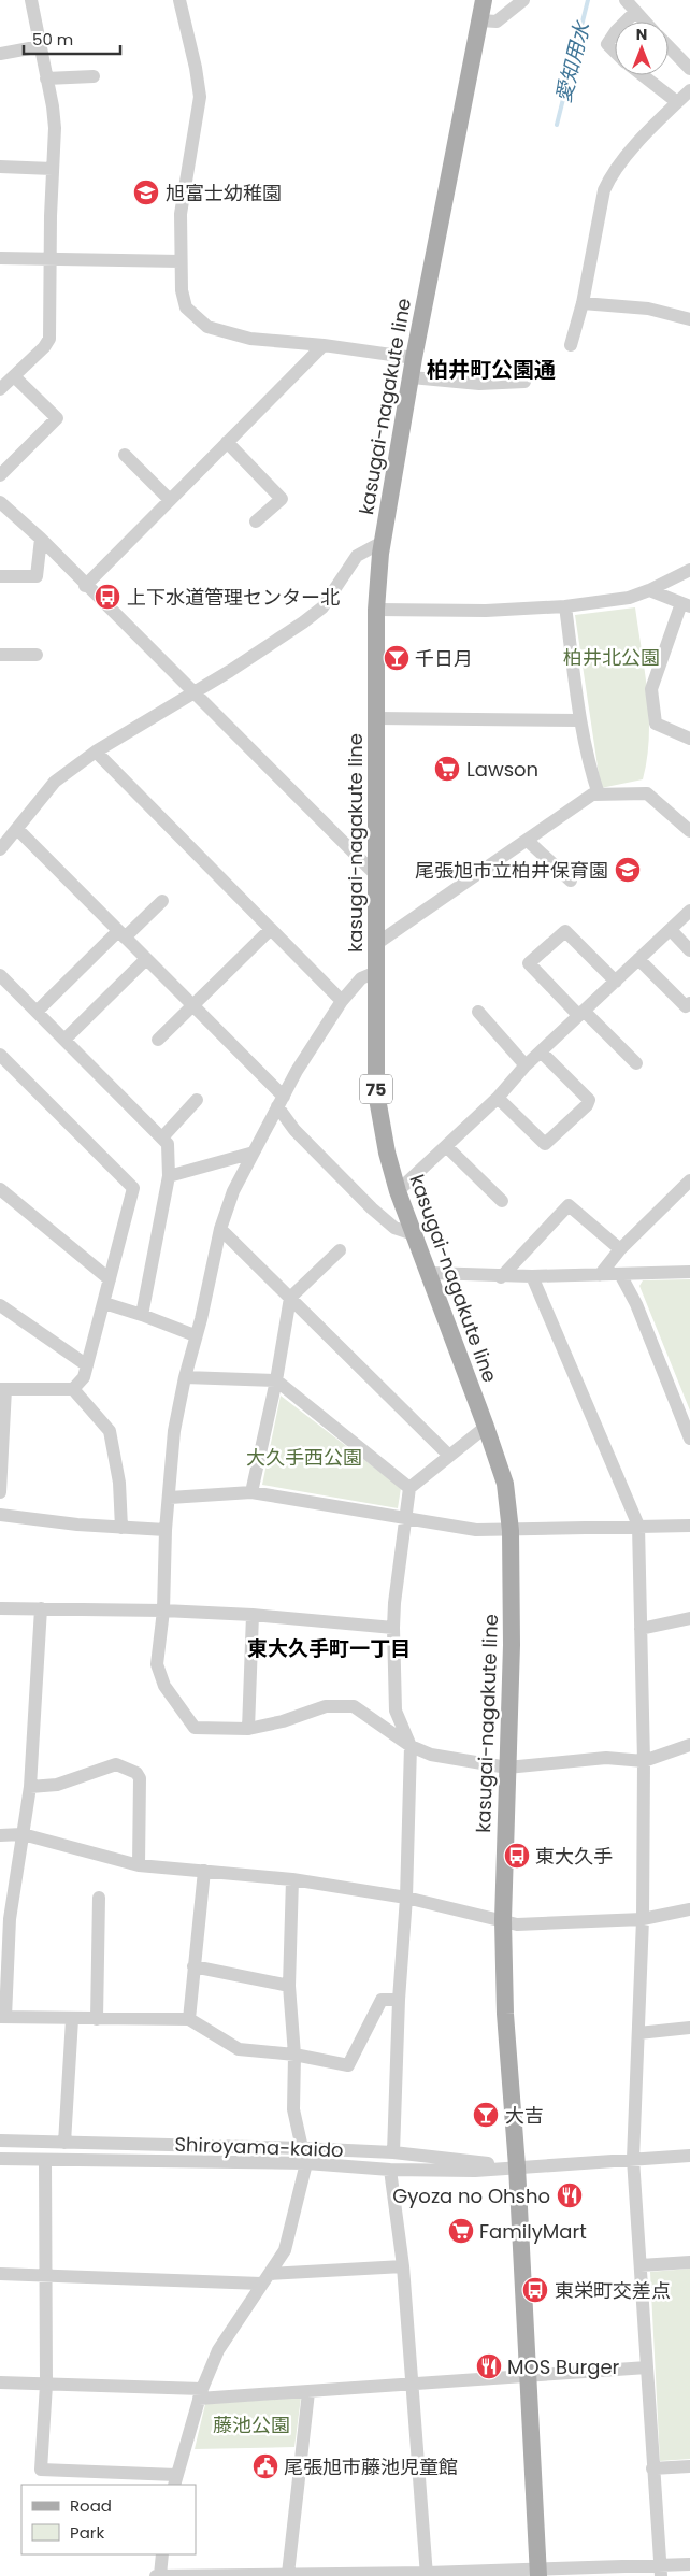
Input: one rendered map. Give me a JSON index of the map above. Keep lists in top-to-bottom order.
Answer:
{
  "streets": {
    "main road": ["kasugai-nagakute line", "75"],
    "street": ["Shiroyama-kaido"]
  },
  "crossings": [
    ["kasugai-nagakute line", "Shiroyama-kaido"]
  ],
  "districts": ["柏井町公園通", "東大久手町一丁目"],
  "water": ["愛知用水"],
  "parks": ["柏井北公園", "大久手西公園", "藤池公園"],
  "places": {
    "school or university": ["旭富士幼稚園", "尾張旭市立柏井保育園"],
    "bus stop": ["上下水道管理センター北", "東大久手", "東栄町交差点"],
    "bar": ["千日月", "大吉"],
    "supermarket": ["Lawson", "FamilyMart"],
    "restaurant": ["Gyoza no Ohsho", "MOS Burger"],
    "public building": ["尾張旭市藤池児童館"]
  },
  "legend": ["Road", "Park"],
  "scale_bar": "50 m",
  "north": "top"
}
